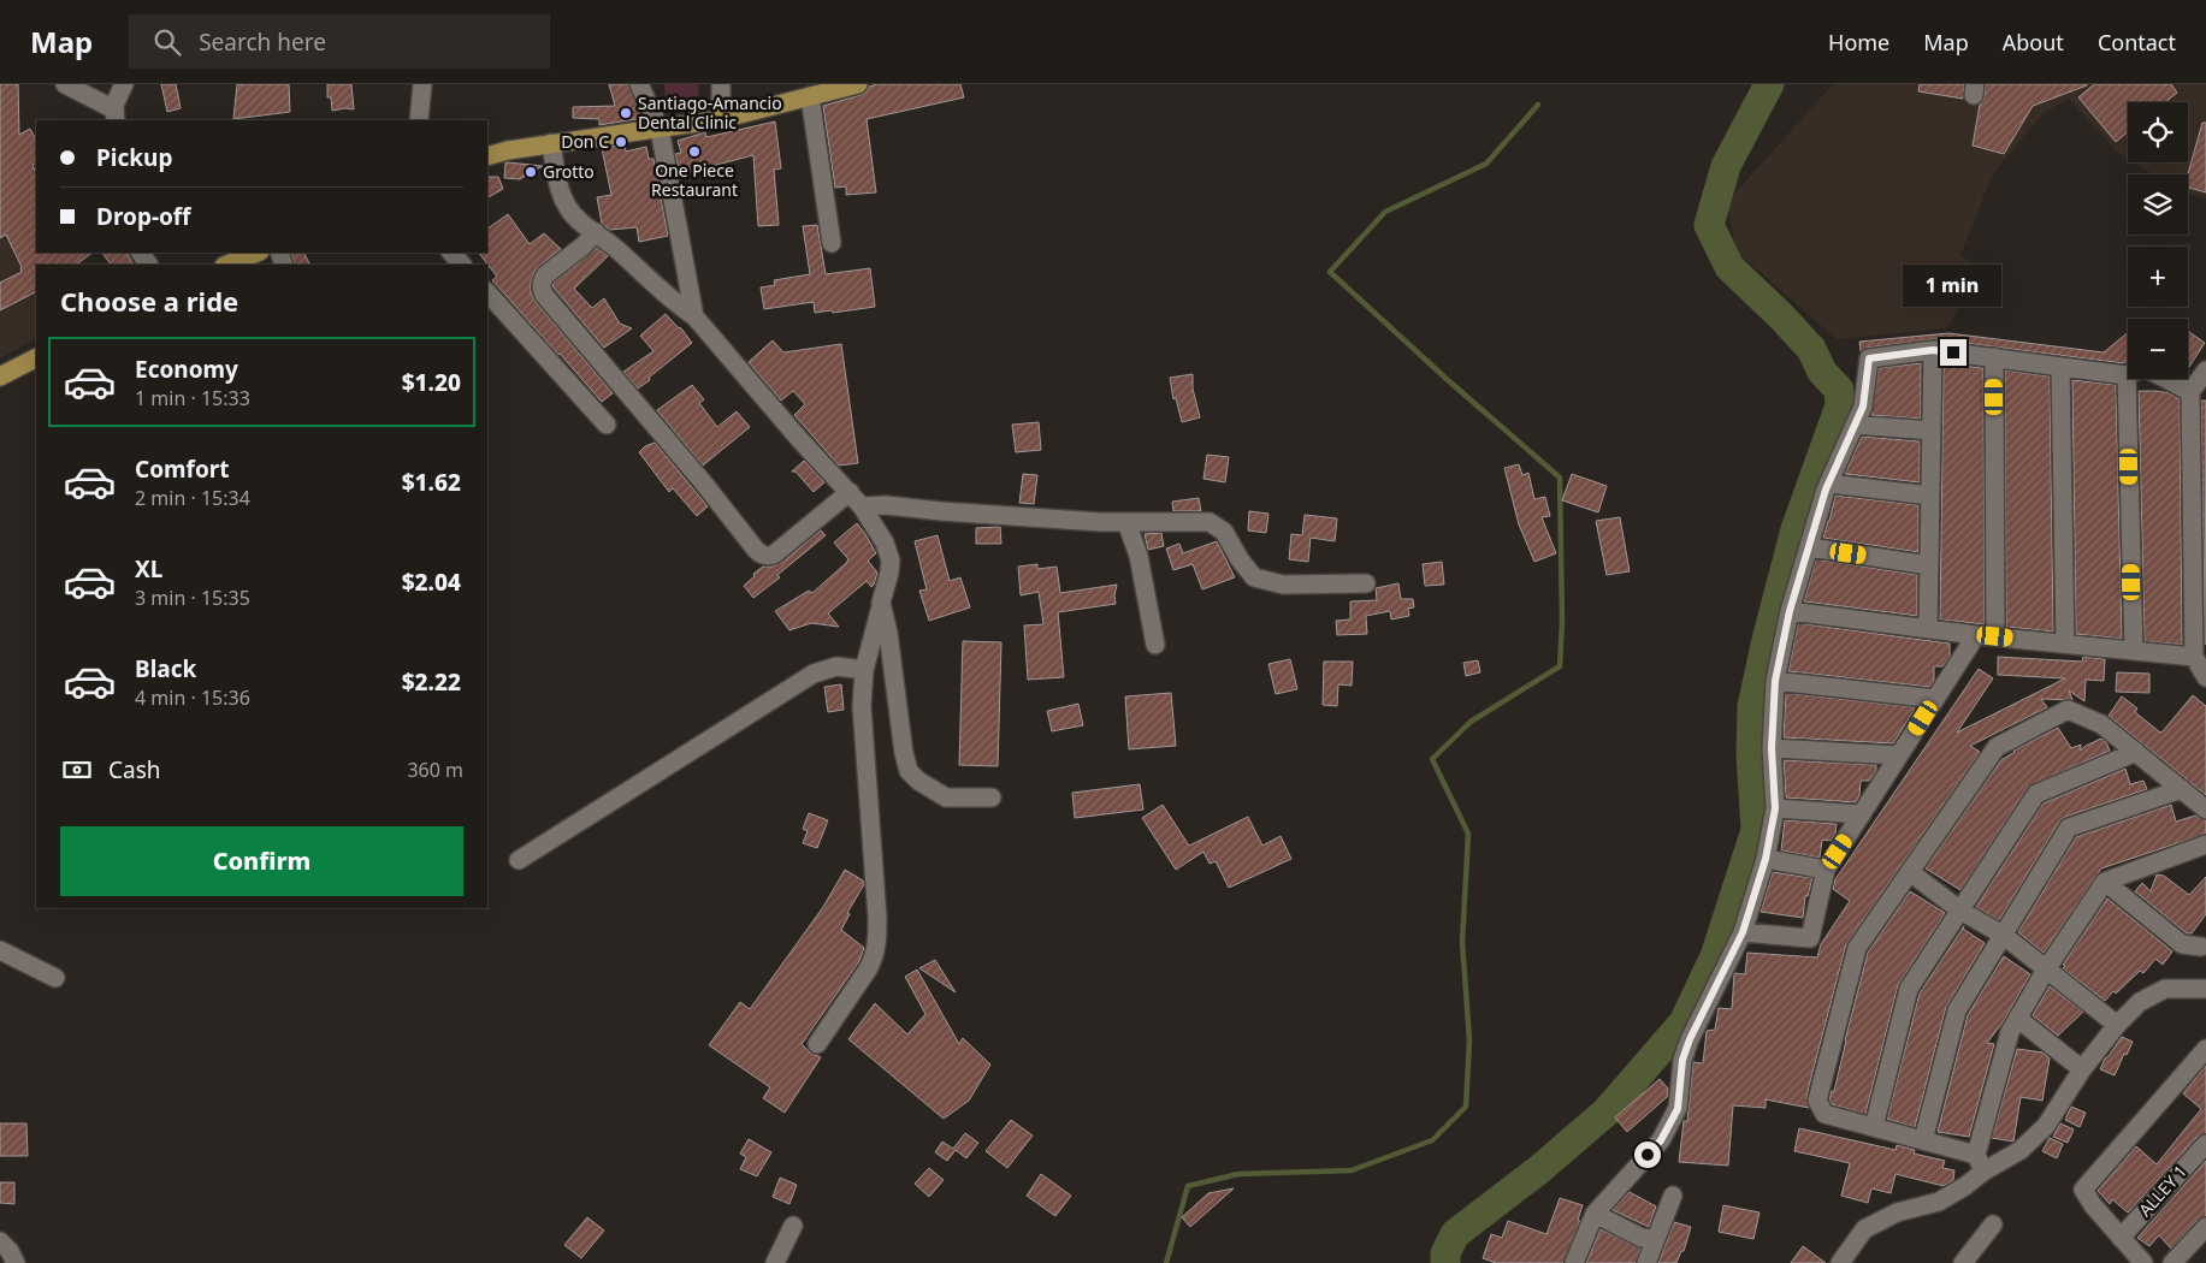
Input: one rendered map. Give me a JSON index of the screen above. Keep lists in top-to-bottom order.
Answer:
{
  "streets": {
    "street": ["ALLEY 1"]
  },
  "places": [
    "Santiago-Amancio Dental Clinic",
    "Don C",
    "One Piece Restaurant",
    "Grotto"
  ],
  "page": {
    "header": "Map",
    "search": "Search here",
    "nav": [
      "Home",
      "Map",
      "About",
      "Contact"
    ],
    "map_buttons": ["+", "−"],
    "banner": ["Pickup", "Drop-off"],
    "bubble": "1 min",
    "heading": "Choose a ride",
    "list": [
      {
        "name": "Economy",
        "note": "1 min · 15:33",
        "value": "$1.20"
      },
      {
        "name": "Comfort",
        "note": "2 min · 15:34",
        "value": "$1.62"
      },
      {
        "name": "XL",
        "note": "3 min · 15:35",
        "value": "$2.04"
      },
      {
        "name": "Black",
        "note": "4 min · 15:36",
        "value": "$2.22"
      }
    ],
    "pay": ["Cash", "360 m"],
    "buttons": "Confirm"
  }
}
